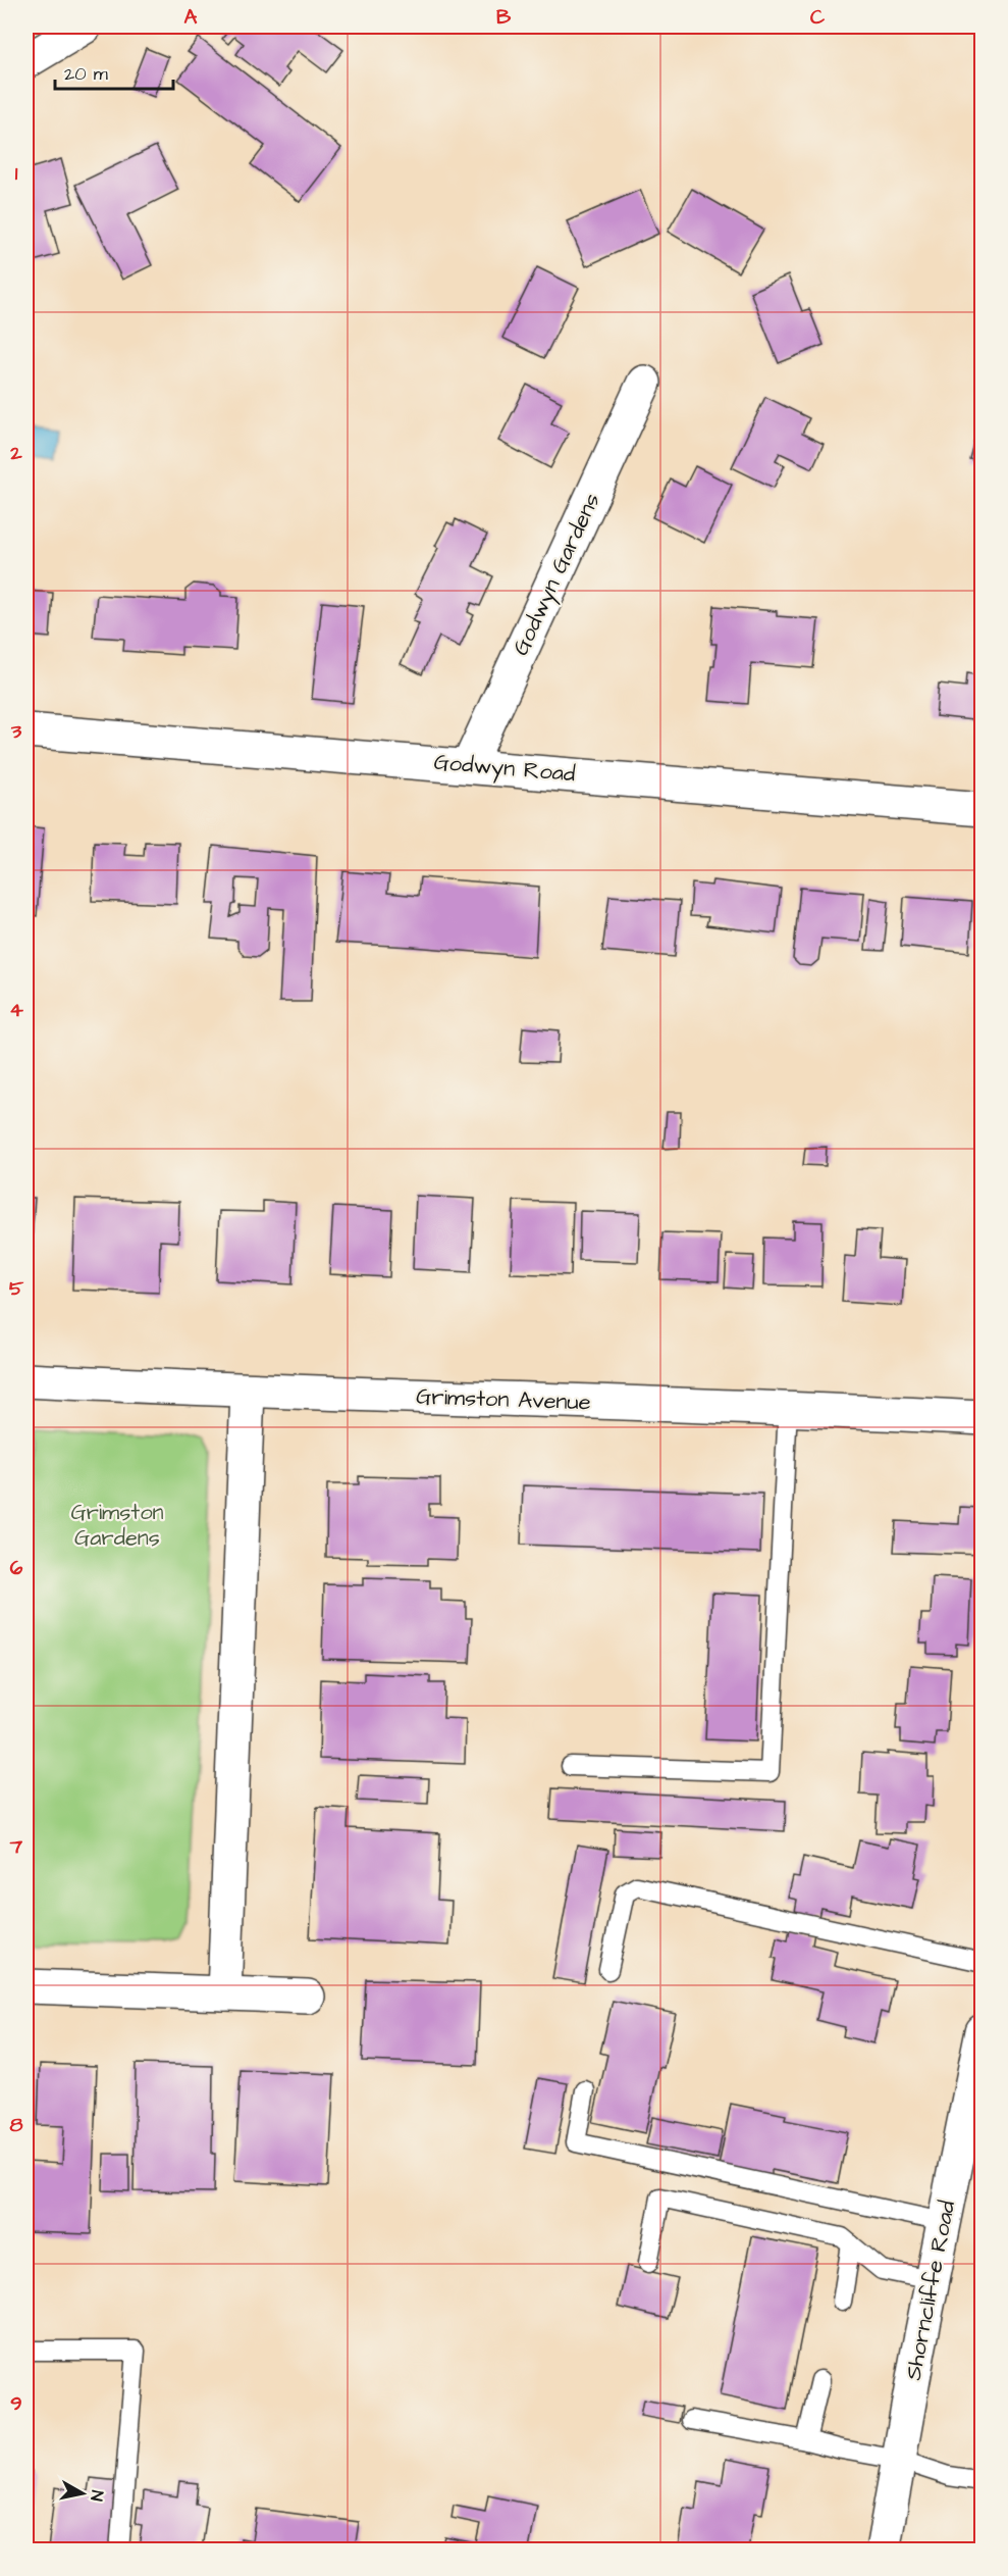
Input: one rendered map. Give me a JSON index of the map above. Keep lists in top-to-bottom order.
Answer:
{
  "streets": {
    "street": [
      "Godwyn Gardens",
      "Godwyn Road",
      "Grimston Avenue",
      "Shorncliffe Road"
    ]
  },
  "crossings": [
    ["Godwyn Gardens", "Godwyn Road"]
  ],
  "parks": ["Grimston Gardens"],
  "scale_bar": "20 m",
  "north": "right",
  "grid": {
    "columns": ["A", "B", "C"],
    "rows": [
      "1",
      "2",
      "3",
      "4",
      "5",
      "6",
      "7",
      "8",
      "9"
    ]
  }
}
